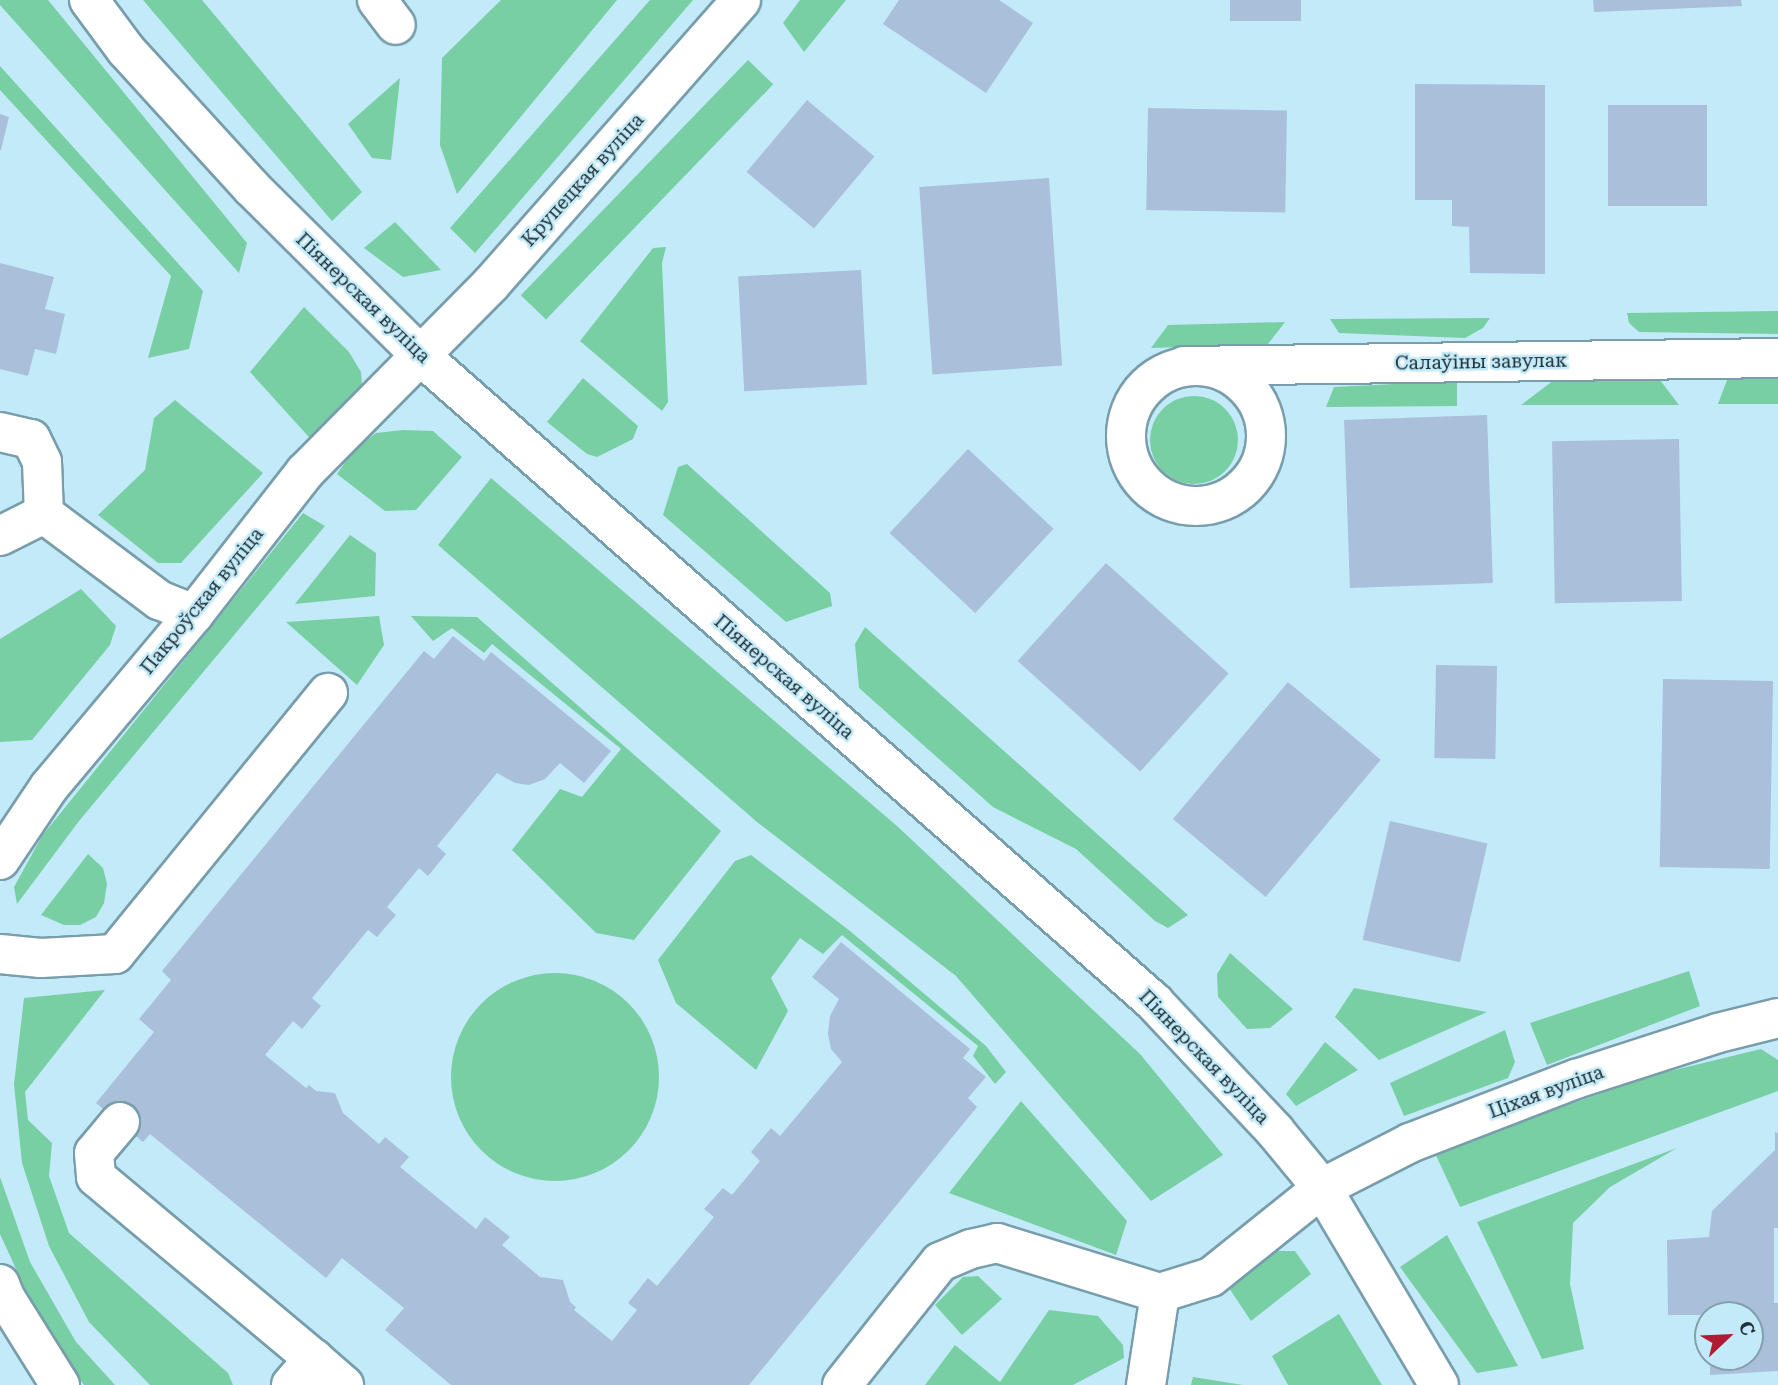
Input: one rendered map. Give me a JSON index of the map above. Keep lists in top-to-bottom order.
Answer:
{
  "streets": {
    "street": [
      "Крупецкая вуліца",
      "Піянерская вуліца",
      "Салаўіны завулак",
      "Пакроўская вуліца",
      "Ціхая вуліца"
    ]
  },
  "crossings": [
    ["Крупецкая вуліца", "Піянерская вуліца"],
    ["Крупецкая вуліца", "Пакроўская вуліца"],
    ["Піянерская вуліца", "Пакроўская вуліца"],
    ["Піянерская вуліца", "Ціхая вуліца"]
  ],
  "north": "top right"
}
